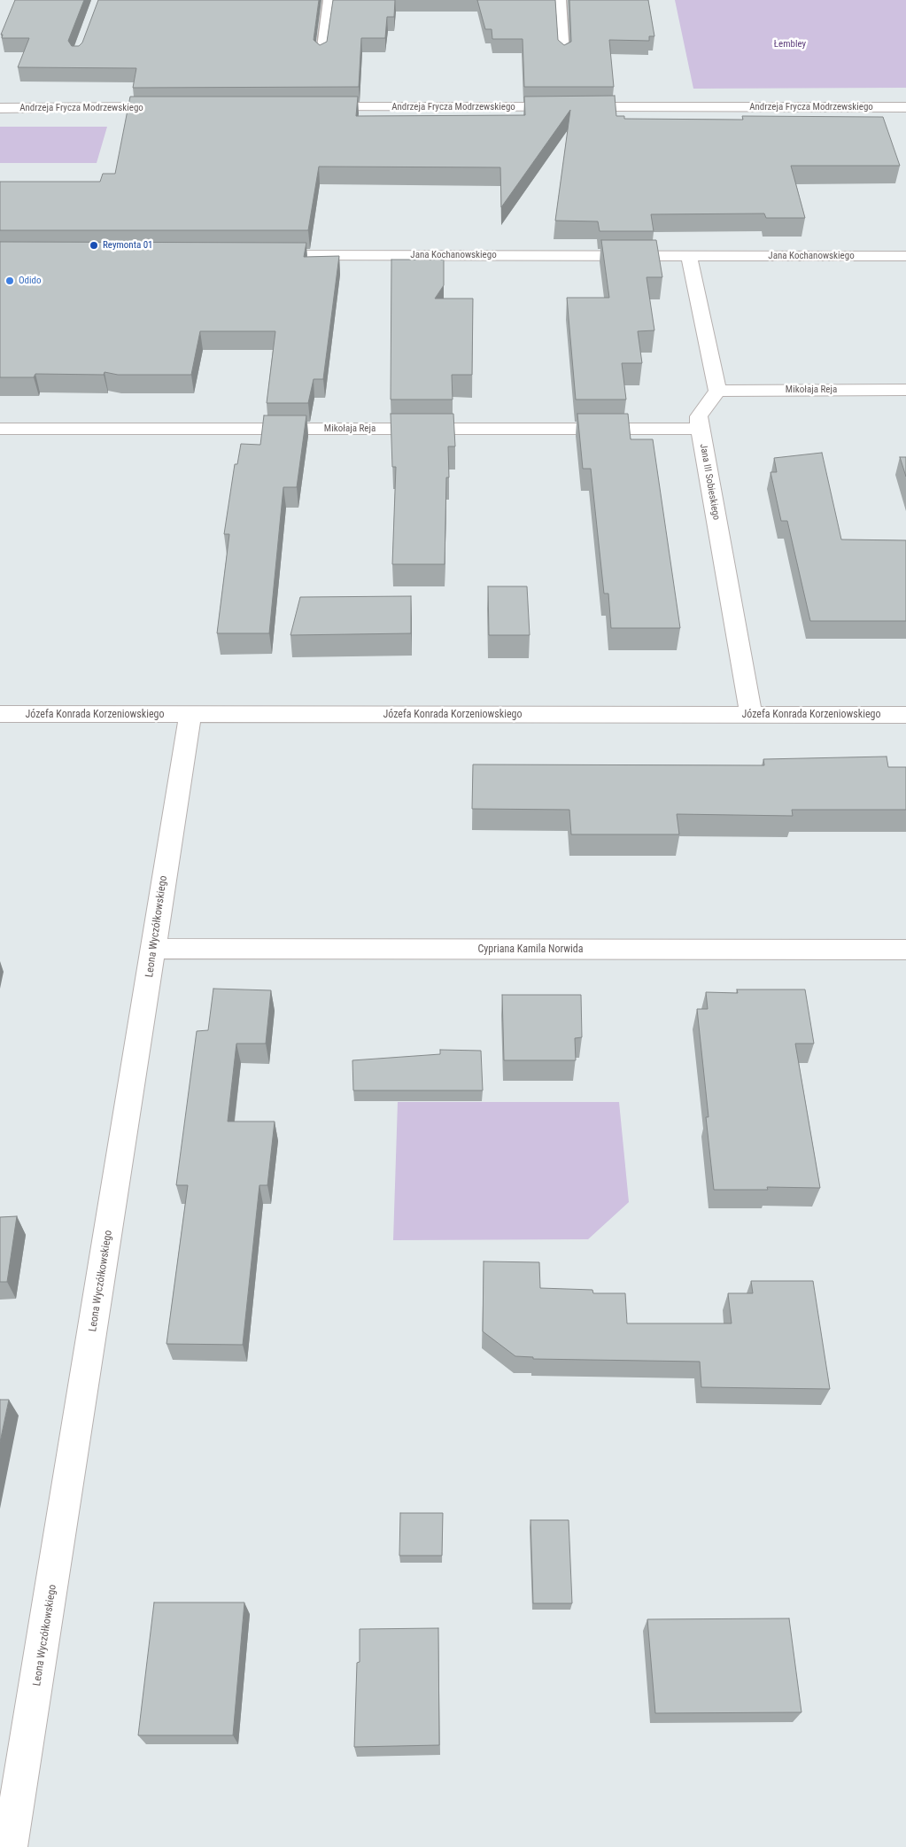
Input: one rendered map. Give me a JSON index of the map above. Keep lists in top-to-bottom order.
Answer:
{
  "streets": {
    "street": [
      "Andrzeja Frycza Modrzewskiego",
      "Jana Kochanowskiego",
      "Mikołaja Reja",
      "Jana III Sobieskiego",
      "Józefa Konrada Korzeniowskiego",
      "Leona Wyczółkowskiego",
      "Cypriana Kamila Norwida"
    ]
  },
  "crossings": [
    ["Mikołaja Reja", "Jana III Sobieskiego"],
    ["Jana III Sobieskiego", "Józefa Konrada Korzeniowskiego"],
    ["Józefa Konrada Korzeniowskiego", "Leona Wyczółkowskiego"],
    ["Leona Wyczółkowskiego", "Cypriana Kamila Norwida"]
  ],
  "parks": ["Łembley"],
  "places": ["Reymonta 01", "Odido"]
}
